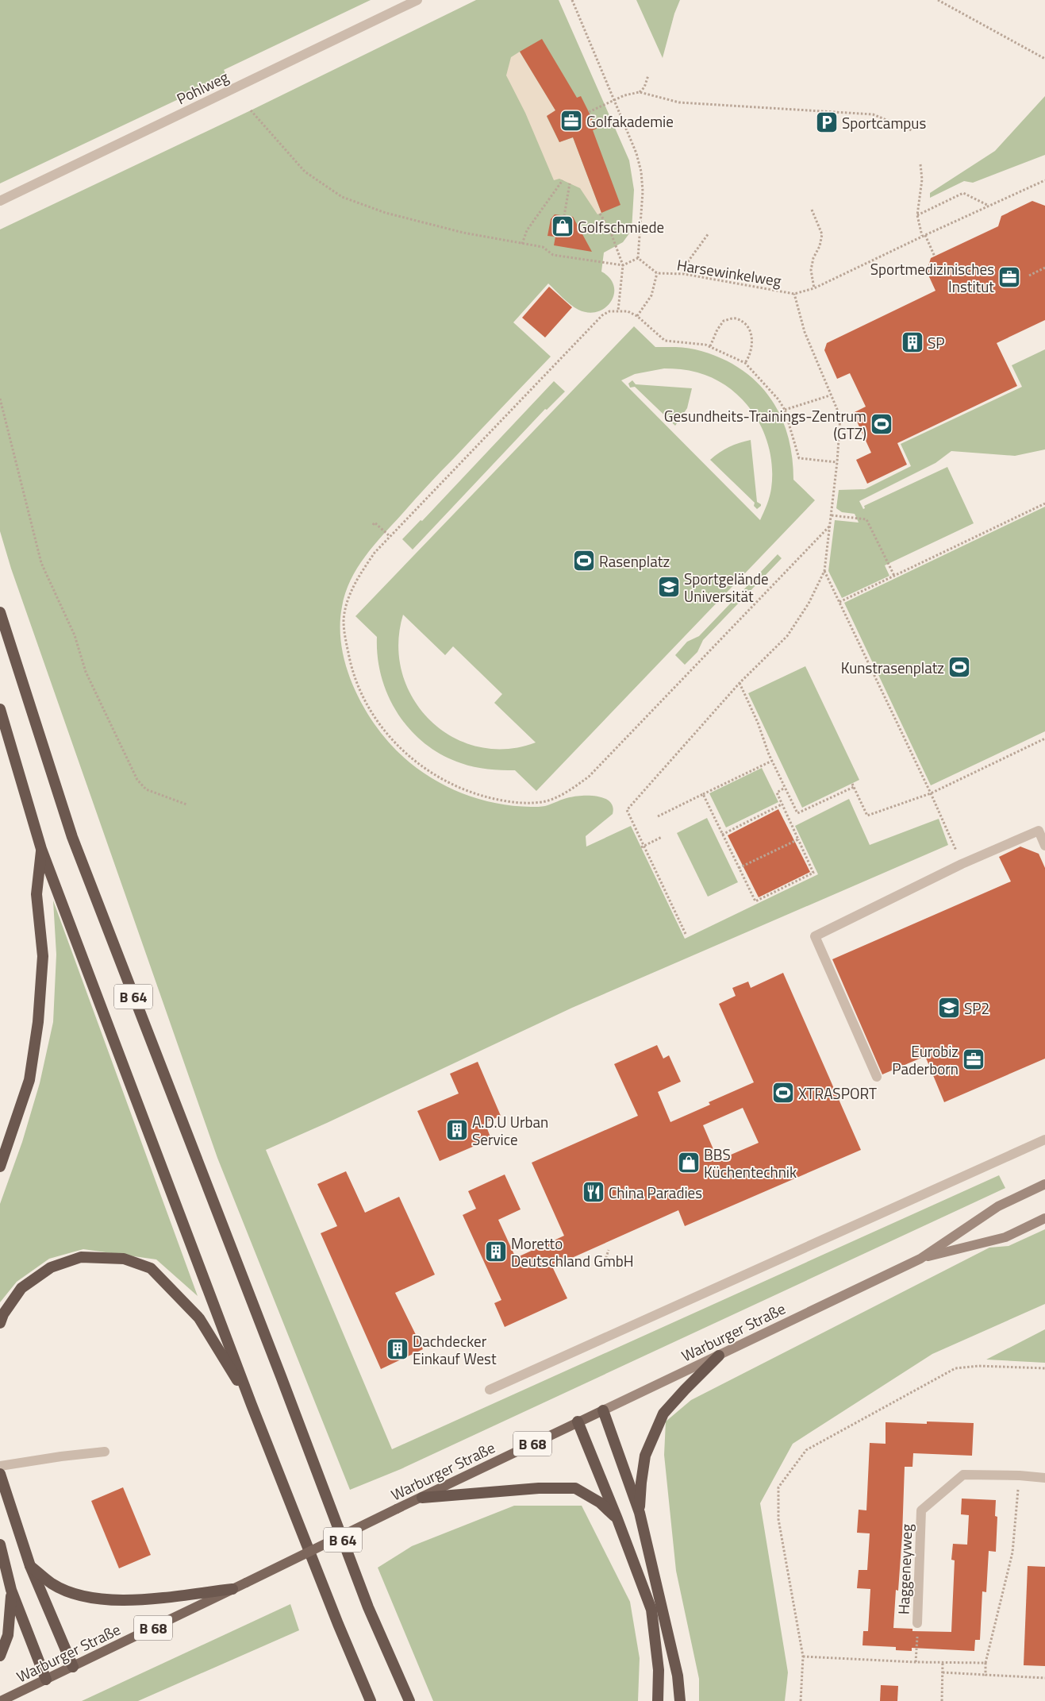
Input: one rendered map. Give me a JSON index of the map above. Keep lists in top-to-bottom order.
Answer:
{
  "streets": {
    "highway": ["B 64"],
    "main road": ["Warburger Straße", "B 68"],
    "street": ["Pohlweg", "Haggeneyweg"],
    "path": ["Harsewinkelweg"]
  },
  "places": {
    "office": ["Golfakademie", "Sportmedizinisches Institut", "Eurobiz Paderborn"],
    "parking": ["Sportcampus"],
    "shop": ["Golfschmiede", "BBS Küchentechnik"],
    "building": [
      "SP",
      "A.D.U Urban Service",
      "Moretto Deutschland GmbH",
      "Dachdecker Einkauf West"
    ],
    "sports": [
      "Gesundheits-Trainings-Zentrum (GTZ)",
      "Rasenplatz",
      "Kunstrasenplatz",
      "XTRASPORT"
    ],
    "school or university": ["Sportgelände Universität", "SP2"],
    "restaurant": ["China Paradies"]
  }
}
